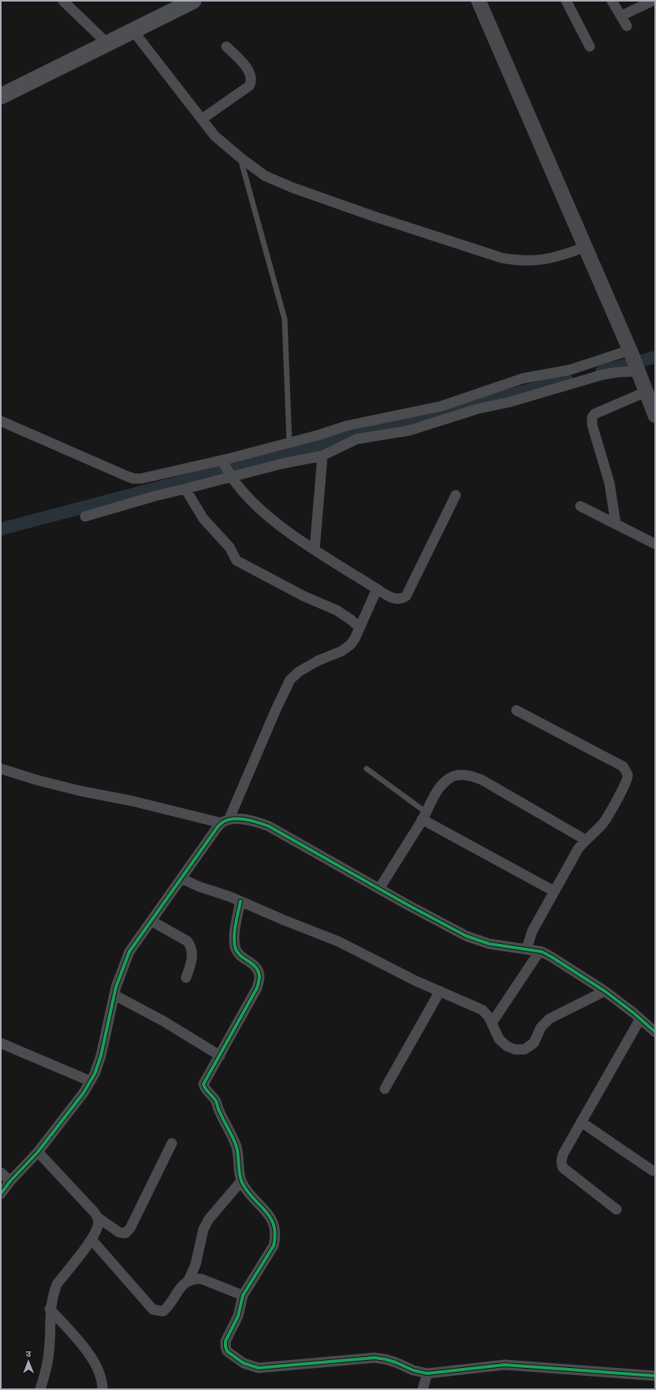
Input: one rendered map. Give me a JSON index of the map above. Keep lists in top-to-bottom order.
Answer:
{
  "north": "top"
}
